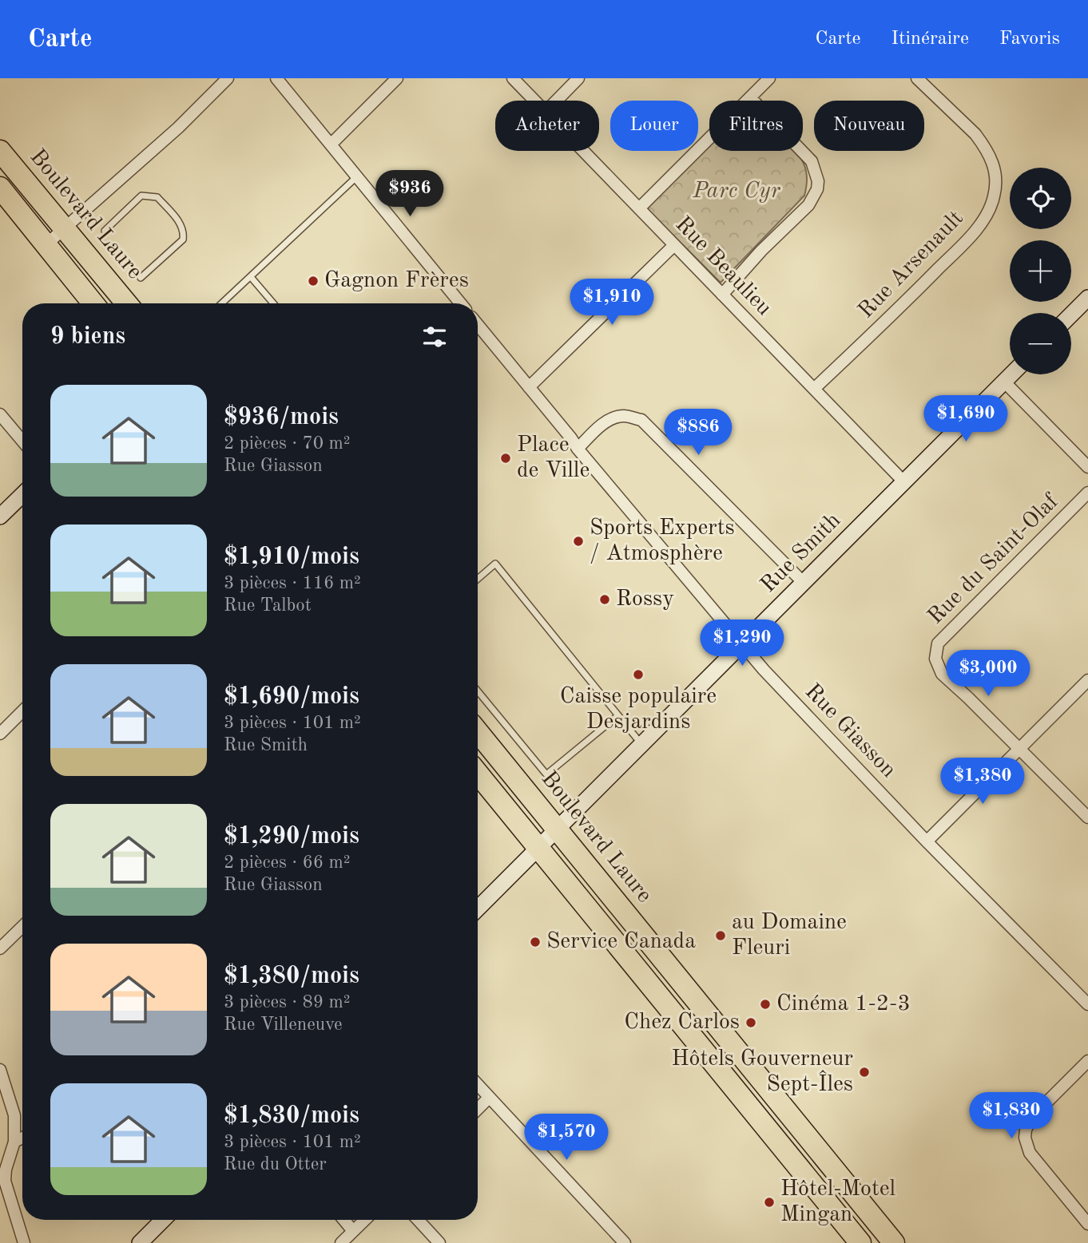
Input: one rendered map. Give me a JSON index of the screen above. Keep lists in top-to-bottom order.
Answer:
{
  "streets": {
    "highway": ["Boulevard Laure"],
    "street": [
      "Rue Arsenault",
      "Rue Beaulieu",
      "Rue Smith",
      "Rue du Saint-Olaf",
      "Rue Giasson"
    ]
  },
  "crossings": [
    ["Boulevard Laure", "Rue Smith"],
    ["Rue Arsenault", "Rue Beaulieu"],
    ["Rue Beaulieu", "Rue Smith"],
    ["Rue Smith", "Rue Giasson"]
  ],
  "parks": ["Parc Cyr"],
  "places": [
    "Gagnon Frères",
    "Place de Ville",
    "Sports Experts / Atmosphère",
    "Rossy",
    "Caisse populaire Desjardins",
    "au Domaine Fleuri",
    "Service Canada",
    "Cinéma 1-2-3",
    "Chez Carlos",
    "Hôtels Gouverneur Sept-Îles",
    "Hôtel-Motel Mingan"
  ],
  "page": {
    "header": "Carte",
    "nav": ["Carte", "Itinéraire", "Favoris"],
    "chip": [
      "Acheter",
      "Louer",
      "Filtres",
      "Nouveau"
    ],
    "map_buttons": ["+", "−"],
    "price": [
      "$936",
      "$1,910",
      "$1,690",
      "$886",
      "$1,290",
      "$3,000",
      "$1,380",
      "$1,830",
      "$1,570"
    ],
    "heading": "9 biens",
    "list": [
      {
        "name": "$936/mois",
        "note": "2 pièces · 70 m² · Rue Giasson"
      },
      {
        "name": "$1,910/mois",
        "note": "3 pièces · 116 m² · Rue Talbot"
      },
      {
        "name": "$1,690/mois",
        "note": "3 pièces · 101 m² · Rue Smith"
      },
      {
        "name": "$1,290/mois",
        "note": "2 pièces · 66 m² · Rue Giasson"
      },
      {
        "name": "$1,380/mois",
        "note": "3 pièces · 89 m² · Rue Villeneuve"
      },
      {
        "name": "$1,830/mois",
        "note": "3 pièces · 101 m² · Rue du Otter"
      }
    ]
  }
}
